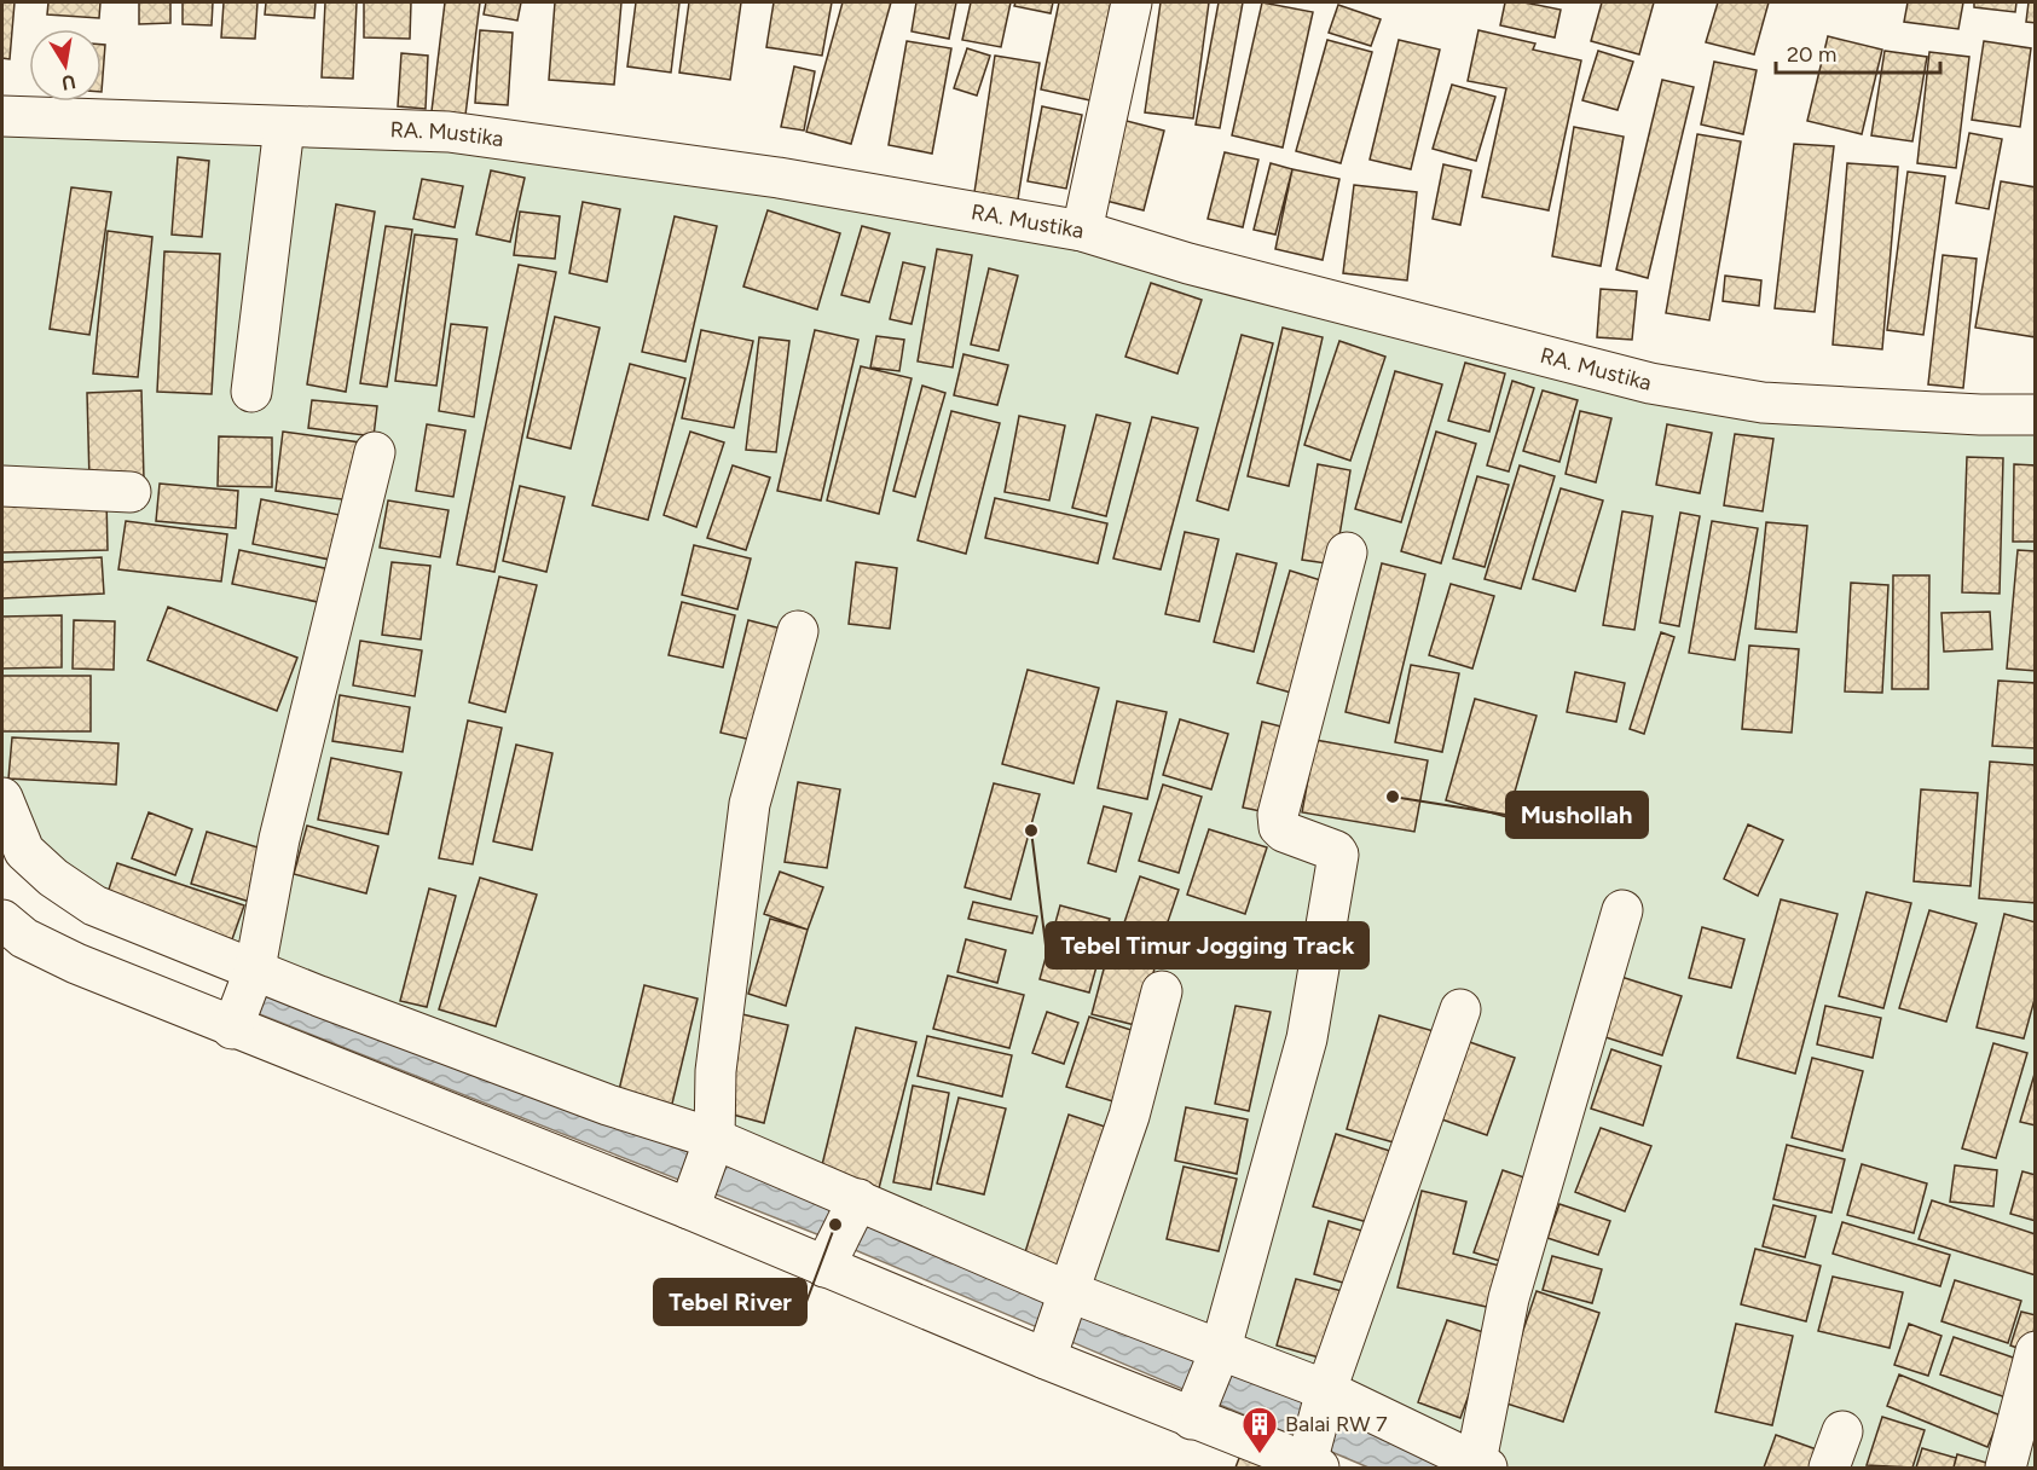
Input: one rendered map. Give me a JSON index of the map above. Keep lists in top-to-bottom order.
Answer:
{
  "streets": {
    "street": ["RA. Mustika"]
  },
  "places": {
    "other": ["Mushollah", "Tebel Timur Jogging Track", "Tebel River"],
    "building": ["Balai RW 7"]
  },
  "scale_bar": "20 m",
  "north": "bottom"
}
